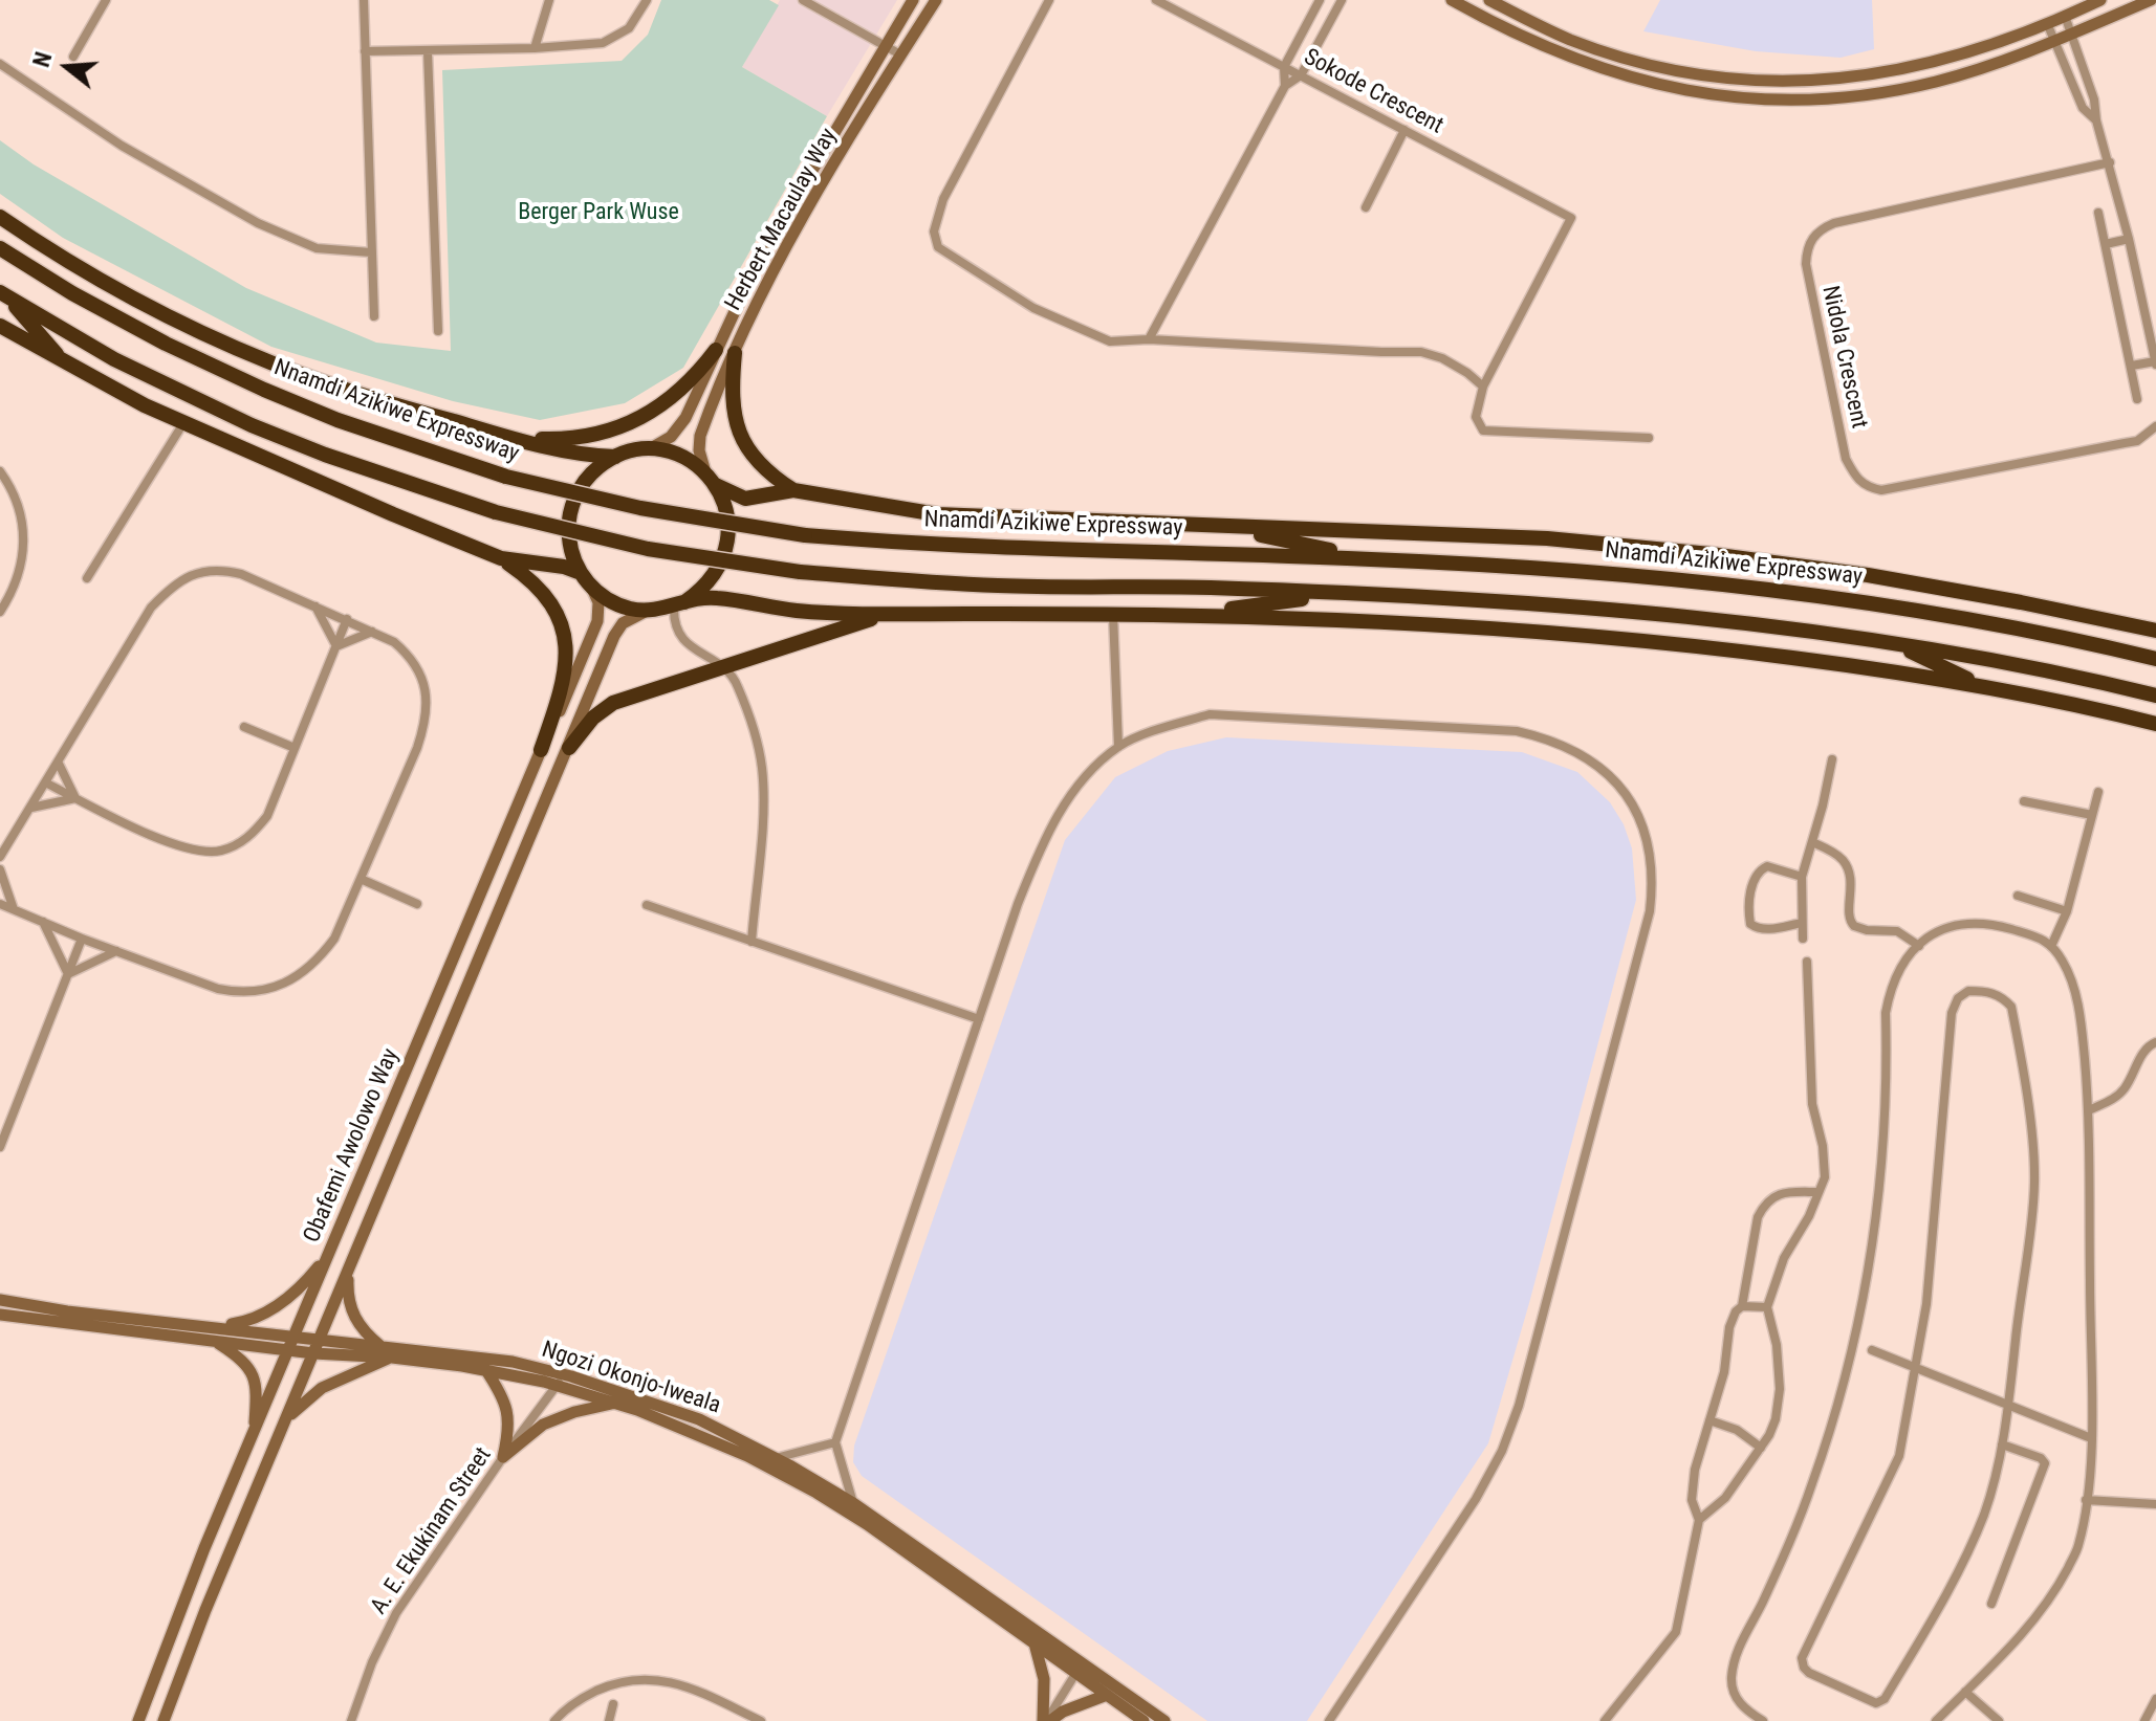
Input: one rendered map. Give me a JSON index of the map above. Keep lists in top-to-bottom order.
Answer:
{
  "streets": {
    "highway": ["Nnamdi Azikiwe Expressway"],
    "main road": ["Herbert Macaulay Way", "Obafemi Awolowo Way", "Ngozi Okonjo-Iweala"],
    "street": ["Sokode Crescent", "Nidola Crescent", "A. E. Ekukinam Street"]
  },
  "crossings": [
    ["Herbert Macaulay Way", "Nnamdi Azikiwe Expressway"],
    ["Herbert Macaulay Way", "Obafemi Awolowo Way"],
    ["Nnamdi Azikiwe Expressway", "Obafemi Awolowo Way"],
    ["Obafemi Awolowo Way", "Ngozi Okonjo-Iweala"],
    ["Ngozi Okonjo-Iweala", "A. E. Ekukinam Street"]
  ],
  "parks": ["Berger Park Wuse"],
  "north": "left"
}
